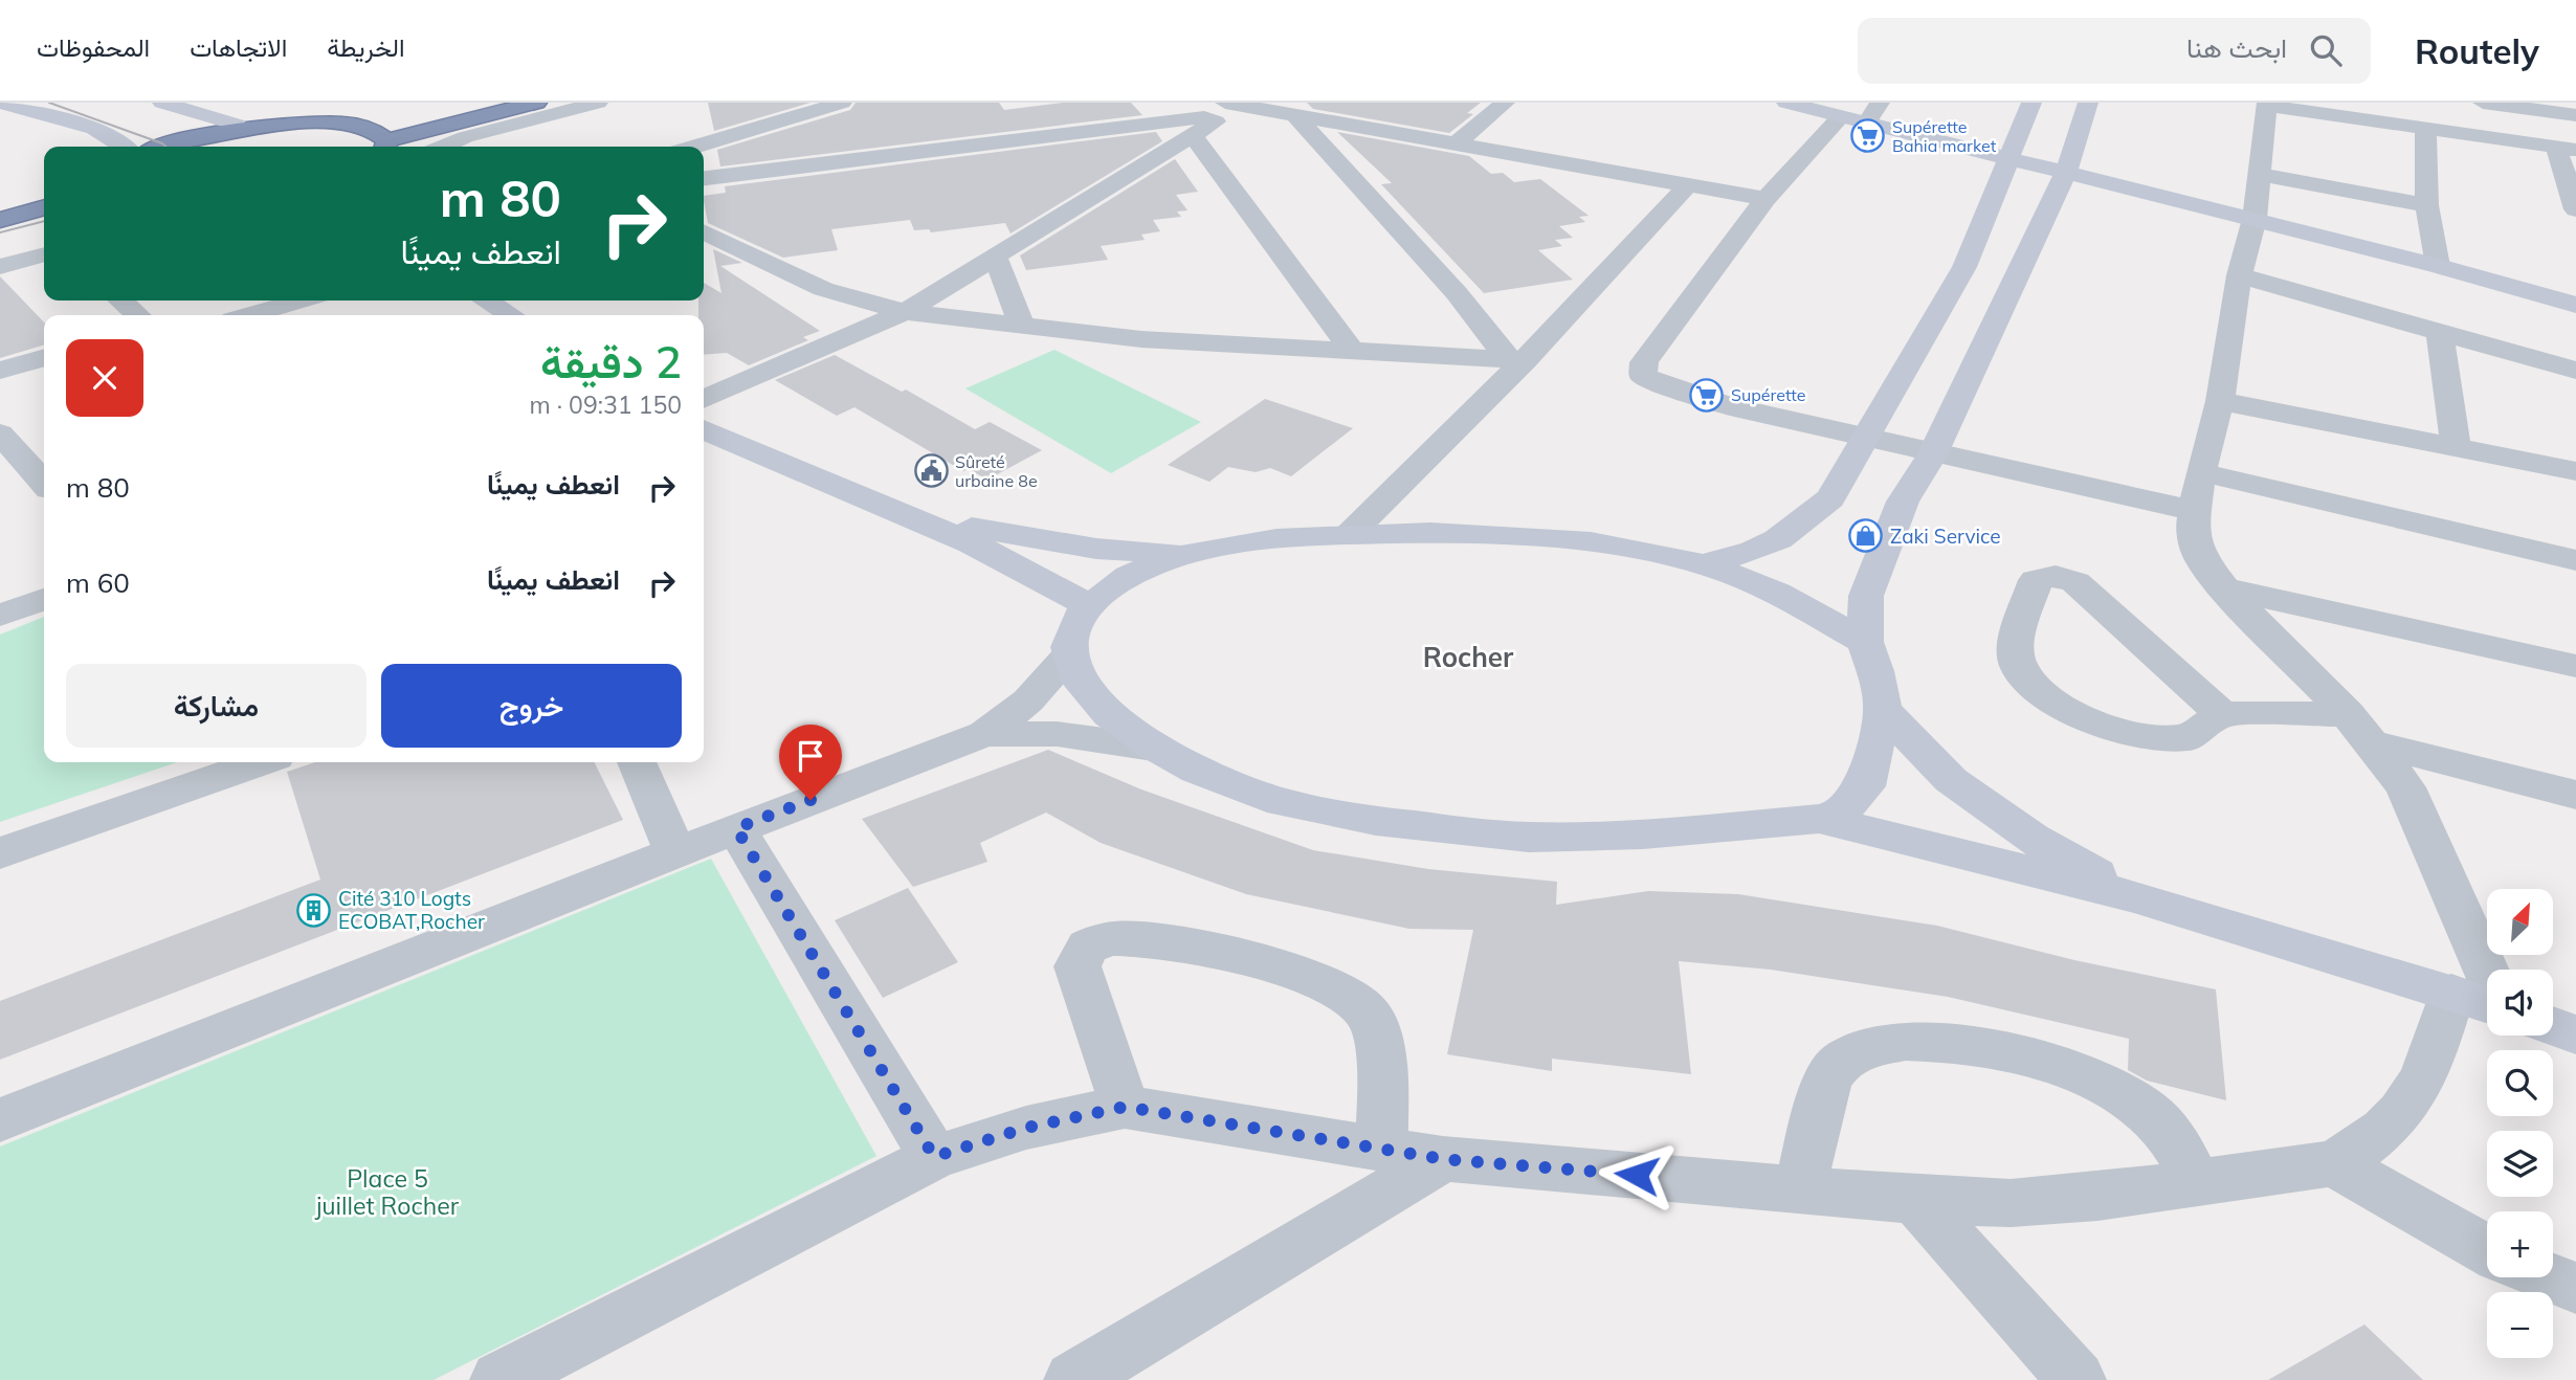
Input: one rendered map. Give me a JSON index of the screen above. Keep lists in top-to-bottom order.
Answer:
{
  "districts": ["Rocher"],
  "parks": ["Place 5 juillet Rocher"],
  "places": {
    "supermarket": ["Supérette Bahia market", "Supérette"],
    "public building": ["Sûreté urbaine 8e"],
    "shop": ["Zaki Service"],
    "building": ["Cité 310 Logts ECOBAT,Rocher"]
  },
  "north": "top right",
  "page": {
    "header": "Routely",
    "search": "ابحث هنا",
    "nav": ["الخريطة", "الاتجاهات", "المحفوظات"],
    "turn": ["80 m", "انعطف يمينًا"],
    "heading": ["2 دقيقة", "150 m · 09:31"],
    "list": [
      {
        "name": "انعطف يمينًا",
        "value": "80 m"
      },
      {
        "name": "انعطف يمينًا",
        "value": "60 m"
      }
    ],
    "buttons": ["خروج", "مشاركة"],
    "map_buttons": ["+", "−"]
  }
}
